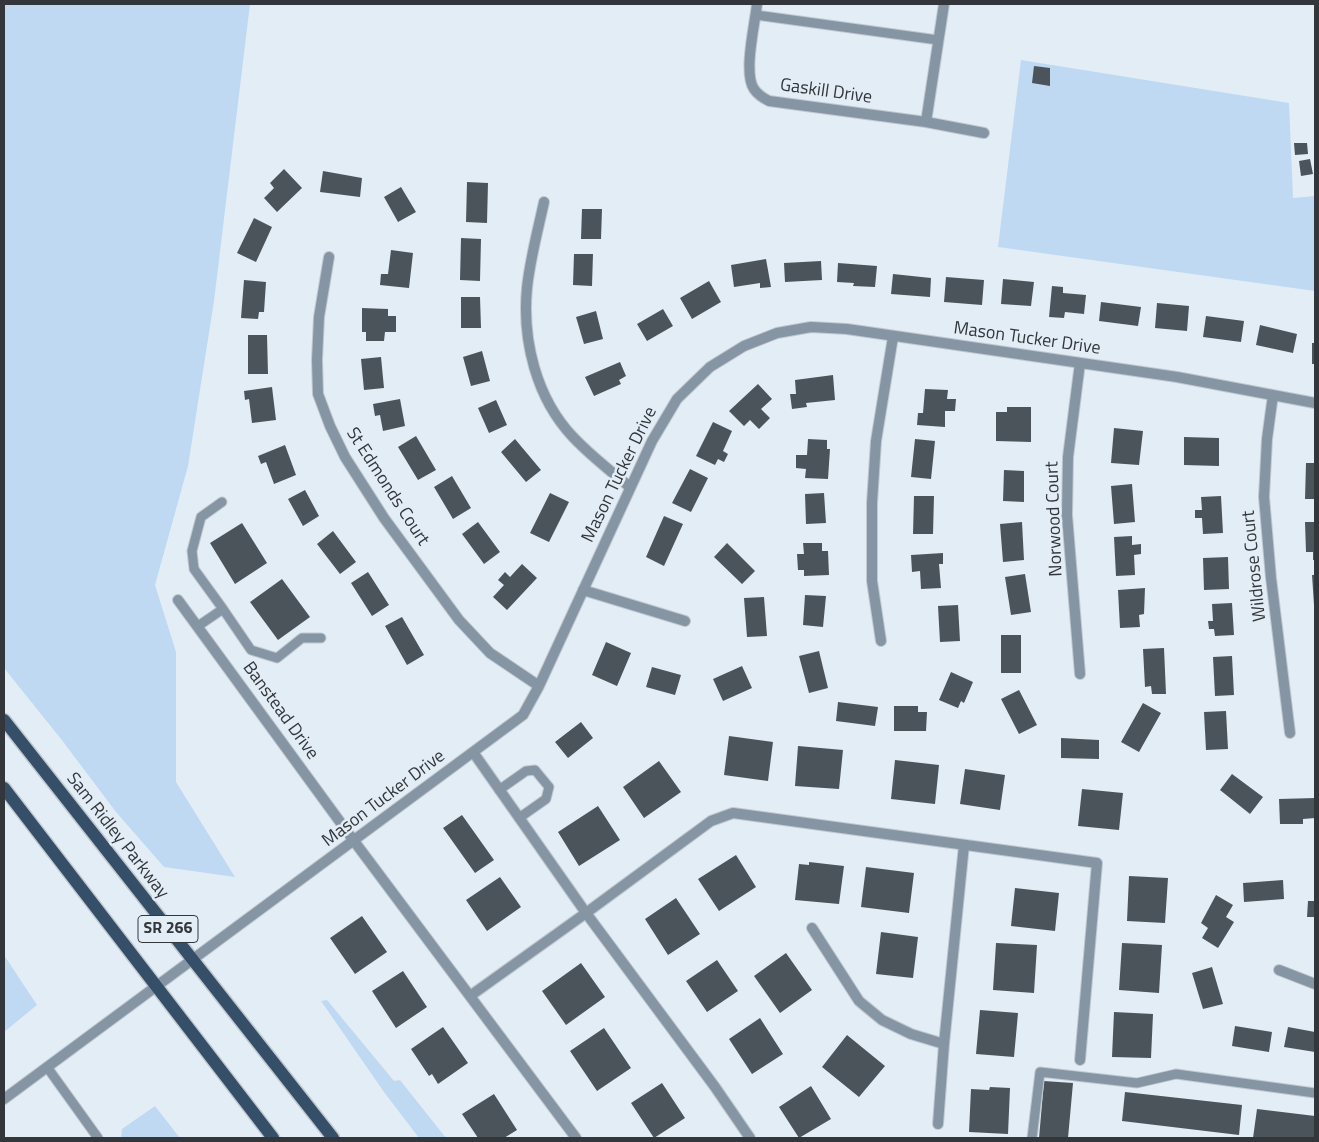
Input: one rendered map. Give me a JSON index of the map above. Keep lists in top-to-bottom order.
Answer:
{
  "streets": {
    "main road": ["Sam Ridley Parkway", "SR 266"],
    "street": [
      "Gaskill Drive",
      "Mason Tucker Drive",
      "St Edmonds Court",
      "Norwood Court",
      "Wildrose Court",
      "Banstead Drive"
    ]
  },
  "crossings": [
    ["Mason Tucker Drive", "St Edmonds Court"],
    ["Mason Tucker Drive", "Norwood Court"],
    ["Mason Tucker Drive", "Wildrose Court"],
    ["Mason Tucker Drive", "Banstead Drive"],
    ["Mason Tucker Drive", "Sam Ridley Parkway"],
    ["Mason Tucker Drive", "SR 266"]
  ]
}
